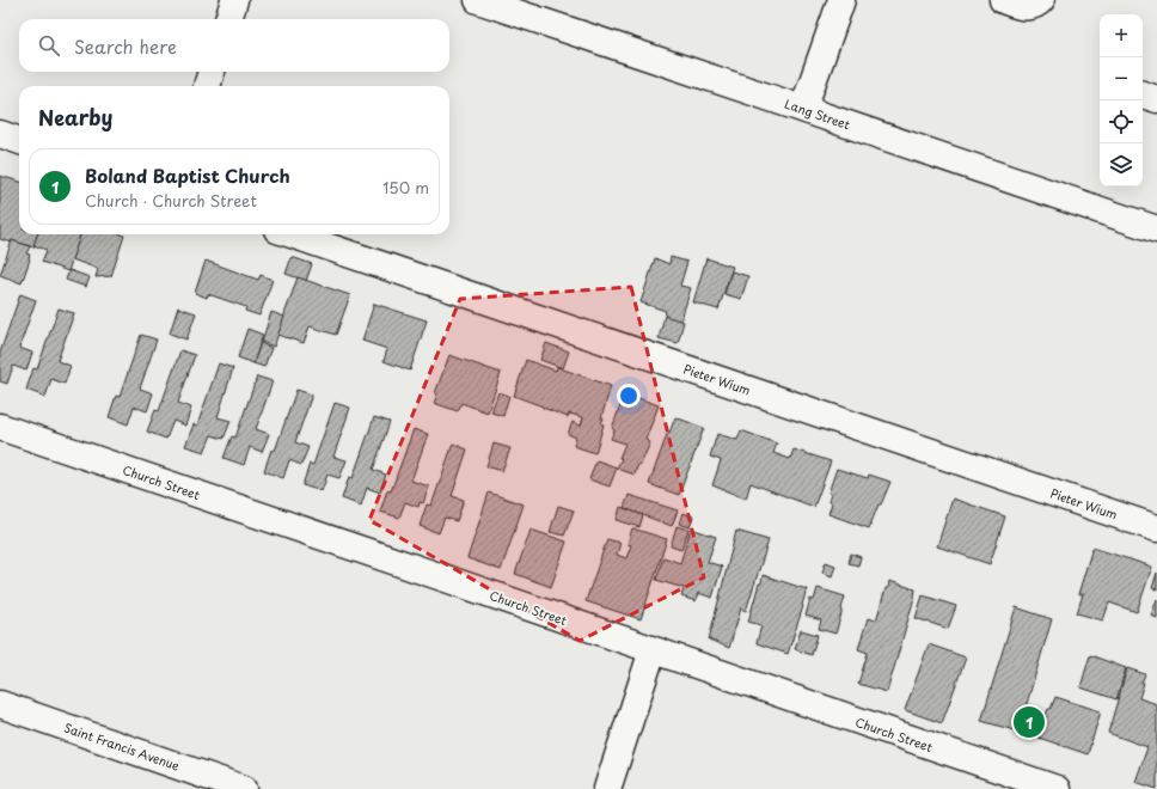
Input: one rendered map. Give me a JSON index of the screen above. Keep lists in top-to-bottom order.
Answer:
{
  "streets": {
    "street": [
      "Lang Street",
      "Pieter Wium",
      "Church Street",
      "Saint Francis Avenue"
    ]
  },
  "page": {
    "map_buttons": ["+", "−"],
    "search": "Search here",
    "heading": "Nearby",
    "list": [
      {
        "mark": "1",
        "name": "Boland Baptist Church",
        "note": "Church · Church Street",
        "value": "150 m"
      }
    ],
    "pins": "1"
  }
}
